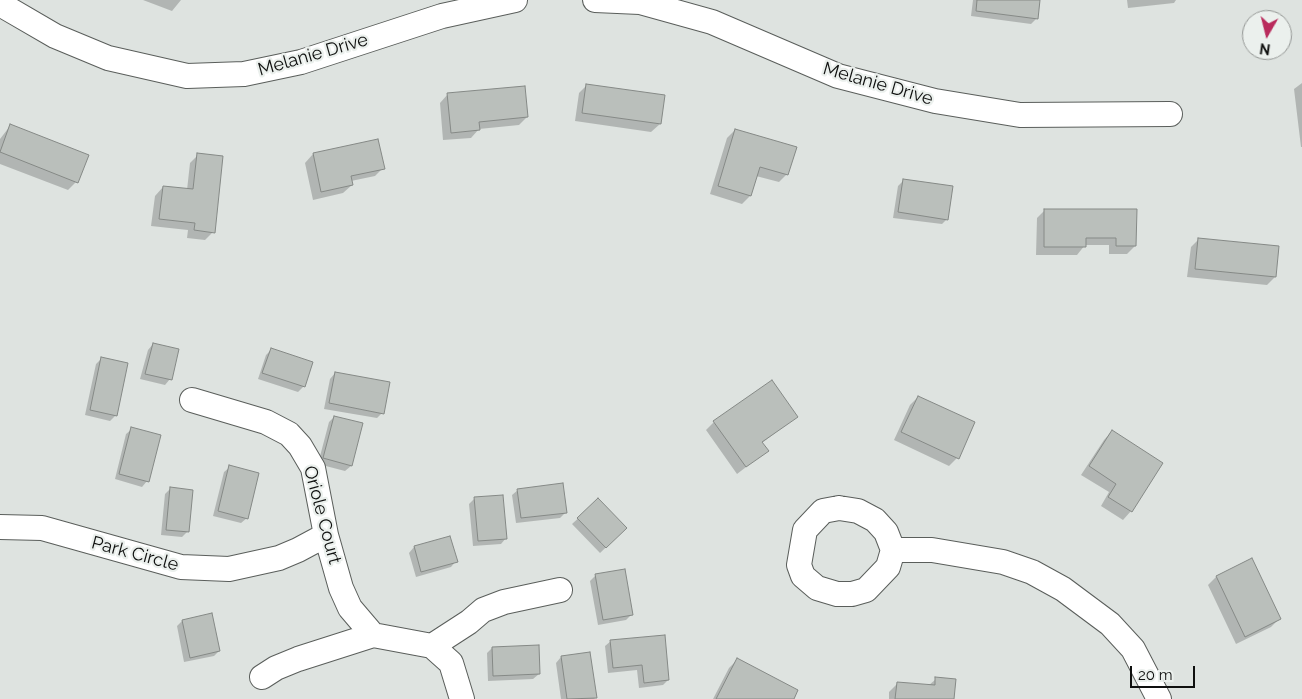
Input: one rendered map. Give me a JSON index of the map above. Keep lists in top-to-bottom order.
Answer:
{
  "streets": {
    "street": ["Melanie Drive", "Oriole Court", "Park Circle"]
  },
  "crossings": [
    ["Oriole Court", "Park Circle"]
  ],
  "scale_bar": "20 m",
  "north": "bottom"
}
